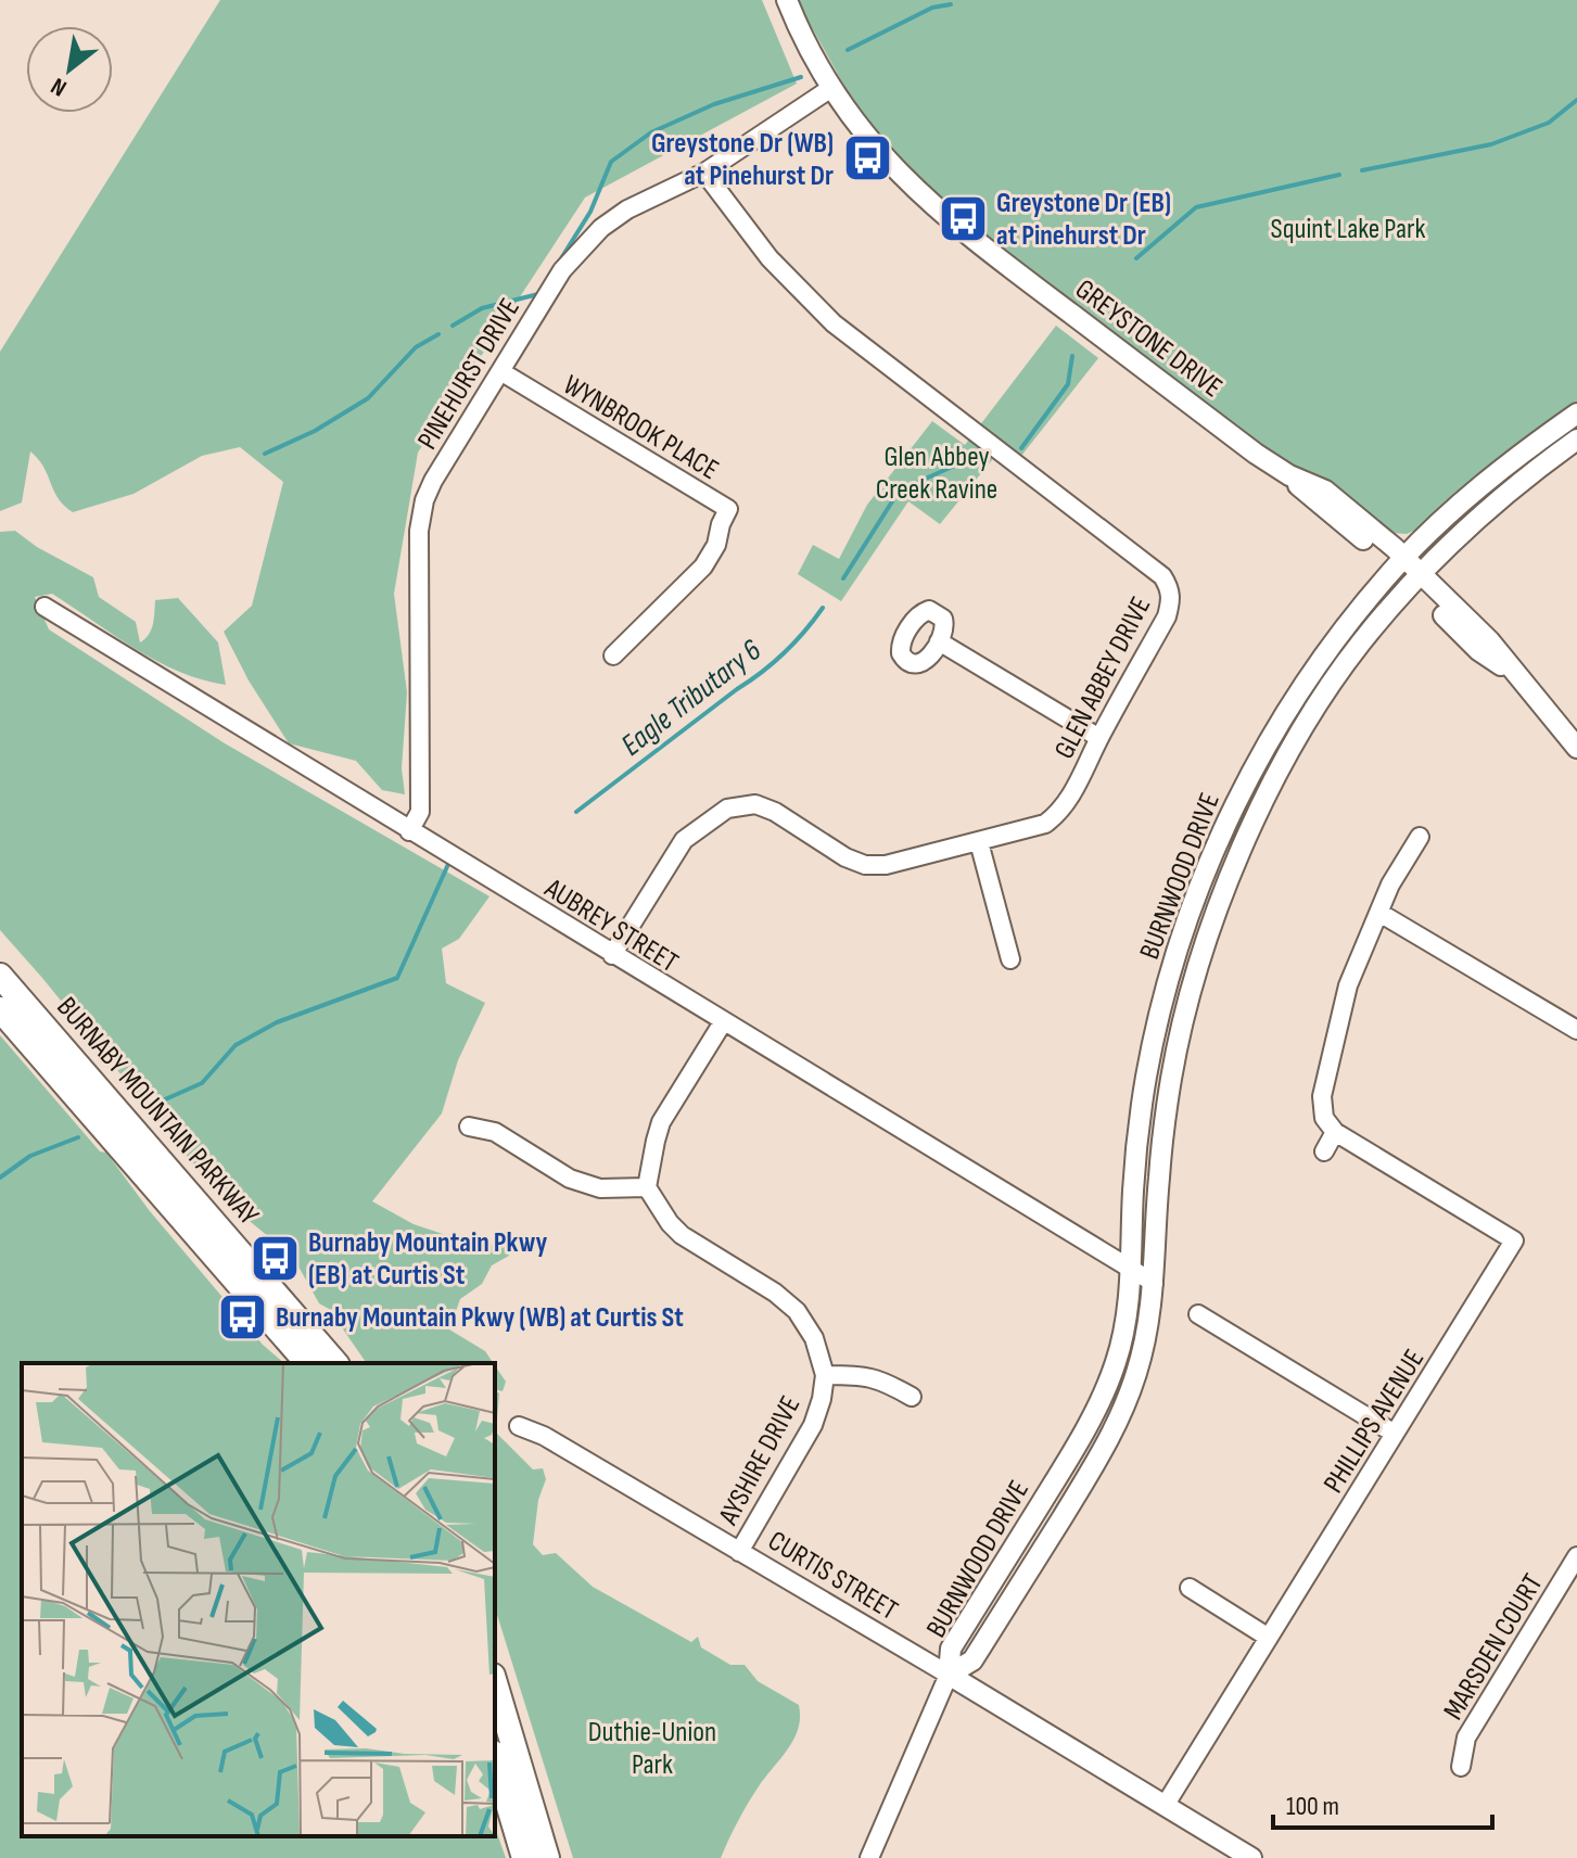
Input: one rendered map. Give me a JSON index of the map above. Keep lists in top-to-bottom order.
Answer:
{
  "streets": {
    "main road": ["BURNABY MOUNTAIN PARKWAY"],
    "street": [
      "GREYSTONE DRIVE",
      "PINEHURST DRIVE",
      "WYNBROOK PLACE",
      "GLEN ABBEY DRIVE",
      "BURNWOOD DRIVE",
      "AUBREY STREET",
      "PHILLIPS AVENUE",
      "AYSHIRE DRIVE",
      "CURTIS STREET",
      "MARSDEN COURT"
    ]
  },
  "crossings": [
    ["GREYSTONE DRIVE", "PINEHURST DRIVE"],
    ["GREYSTONE DRIVE", "BURNWOOD DRIVE"],
    ["PINEHURST DRIVE", "WYNBROOK PLACE"],
    ["PINEHURST DRIVE", "GLEN ABBEY DRIVE"],
    ["PINEHURST DRIVE", "AUBREY STREET"],
    ["GLEN ABBEY DRIVE", "AUBREY STREET"],
    ["BURNWOOD DRIVE", "AUBREY STREET"],
    ["BURNWOOD DRIVE", "CURTIS STREET"],
    ["PHILLIPS AVENUE", "CURTIS STREET"],
    ["AYSHIRE DRIVE", "CURTIS STREET"]
  ],
  "water": ["Eagle Tributary 6"],
  "parks": ["Squint Lake Park", "Glen Abbey Creek Ravine", "Duthie-Union Park"],
  "places": {
    "bus stop": [
      "Greystone Dr (WB) at Pinehurst Dr",
      "Greystone Dr (EB) at Pinehurst Dr",
      "Burnaby Mountain Pkwy (EB) at Curtis St",
      "Burnaby Mountain Pkwy (WB) at Curtis St"
    ]
  },
  "scale_bar": "100 m",
  "north": "bottom left"
}
